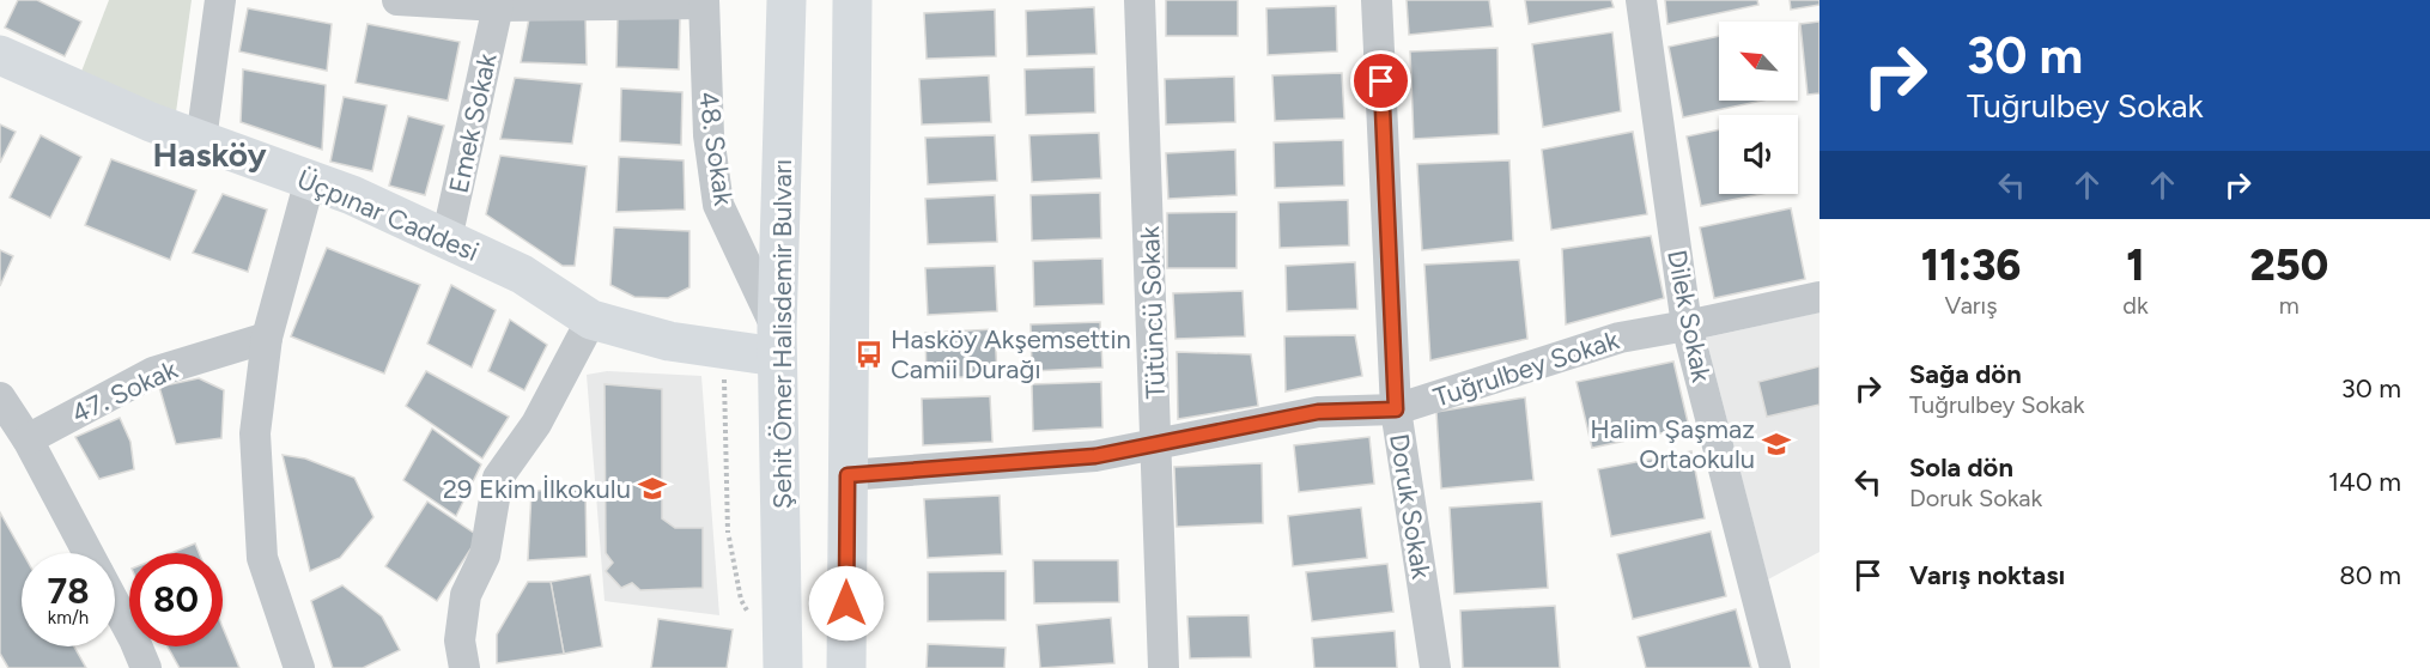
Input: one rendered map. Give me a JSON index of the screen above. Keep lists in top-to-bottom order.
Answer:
{
  "streets": {
    "main road": ["Üçpınar Caddesi", "Şehit Ömer Halisdemir Bulvarı"],
    "street": [
      "Emek Sokak",
      "48. Sokak",
      "Tütüncü Sokak",
      "Dilek Sokak",
      "Tuğrulbey Sokak",
      "47. Sokak",
      "Doruk Sokak"
    ]
  },
  "crossings": [
    ["Emek Sokak", "Üçpınar Caddesi"],
    ["48. Sokak", "Üçpınar Caddesi"],
    ["48. Sokak", "Şehit Ömer Halisdemir Bulvarı"],
    ["Üçpınar Caddesi", "Şehit Ömer Halisdemir Bulvarı"],
    ["Tütüncü Sokak", "Tuğrulbey Sokak"],
    ["Dilek Sokak", "Tuğrulbey Sokak"],
    ["Tuğrulbey Sokak", "Doruk Sokak"]
  ],
  "districts": ["Hasköy"],
  "places": {
    "bus stop": ["Hasköy Akşemsettin Camii Durağı"],
    "school or university": ["Halim Şaşmaz Ortaokulu", "29 Ekim İlkokulu"]
  },
  "north": "top left",
  "page": {
    "turn": ["30 m", "Tuğrulbey Sokak"],
    "eta": [
      "11:36",
      "Varış",
      "1",
      "dk",
      "250",
      "m"
    ],
    "list": [
      {
        "name": "Sağa dön",
        "note": "Tuğrulbey Sokak",
        "value": "30 m"
      },
      {
        "name": "Sola dön",
        "note": "Doruk Sokak",
        "value": "140 m"
      },
      {
        "name": "Varış noktası",
        "value": "80 m"
      }
    ],
    "speed": "78 km/h",
    "limit": "80"
  }
}
